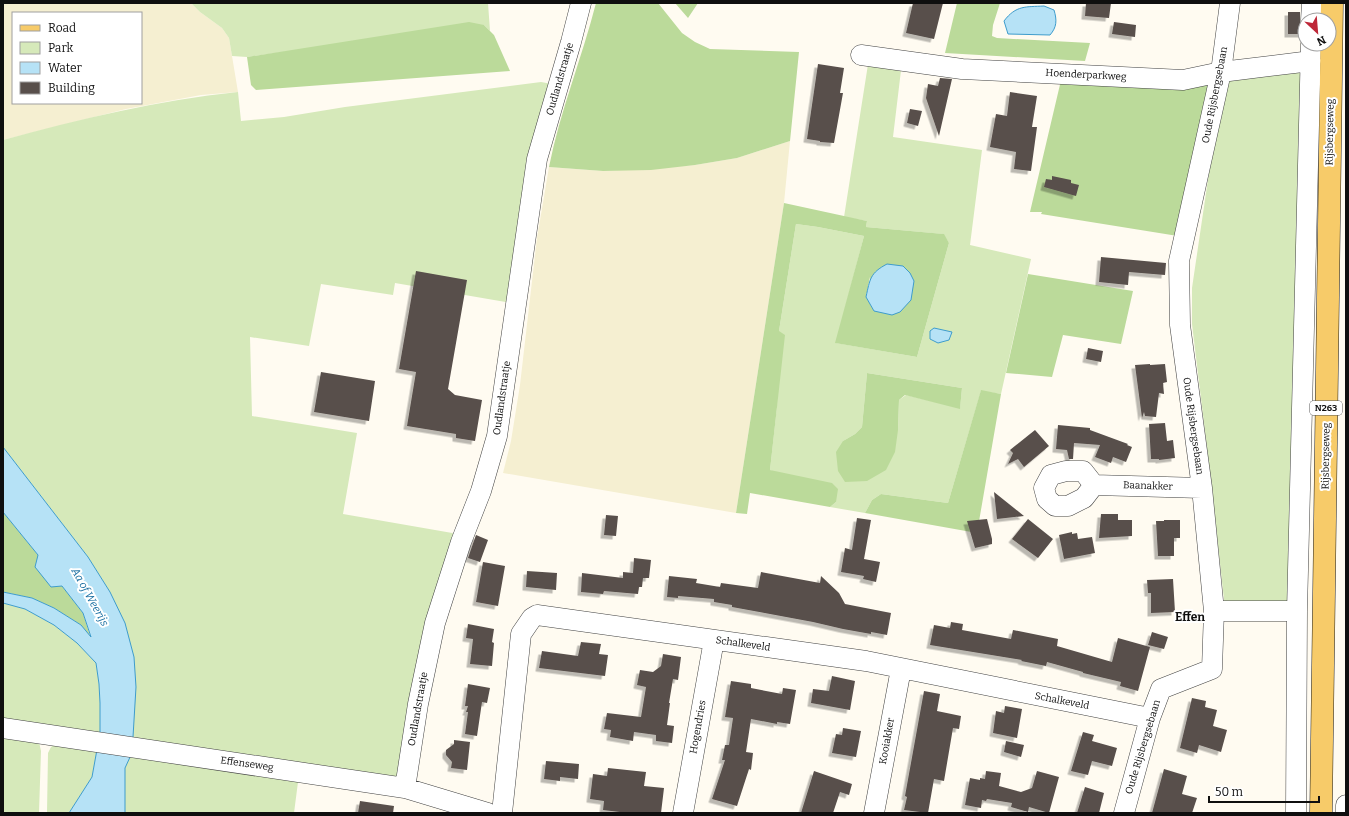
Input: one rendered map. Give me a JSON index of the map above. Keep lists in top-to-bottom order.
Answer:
{
  "streets": {
    "main road": ["Rijsbergseweg", "N263"],
    "street": [
      "Hoenderparkweg",
      "Oudlandstraatje",
      "Oude Rijsbergsebaan",
      "Baanakker",
      "Schalkeveld",
      "Hogendries",
      "Kooiakker",
      "Effenseweg"
    ]
  },
  "crossings": [
    ["Hoenderparkweg", "Oude Rijsbergsebaan"],
    ["Hoenderparkweg", "Rijsbergseweg"],
    ["Oudlandstraatje", "Effenseweg"],
    ["Oude Rijsbergsebaan", "Baanakker"],
    ["Oude Rijsbergsebaan", "Schalkeveld"],
    ["Schalkeveld", "Hogendries"],
    ["Schalkeveld", "Kooiakker"]
  ],
  "districts": ["Effen"],
  "water": ["Aa of Weerijs"],
  "legend": [
    "Road",
    "Park",
    "Water",
    "Building"
  ],
  "scale_bar": "50 m",
  "north": "bottom right"
}
